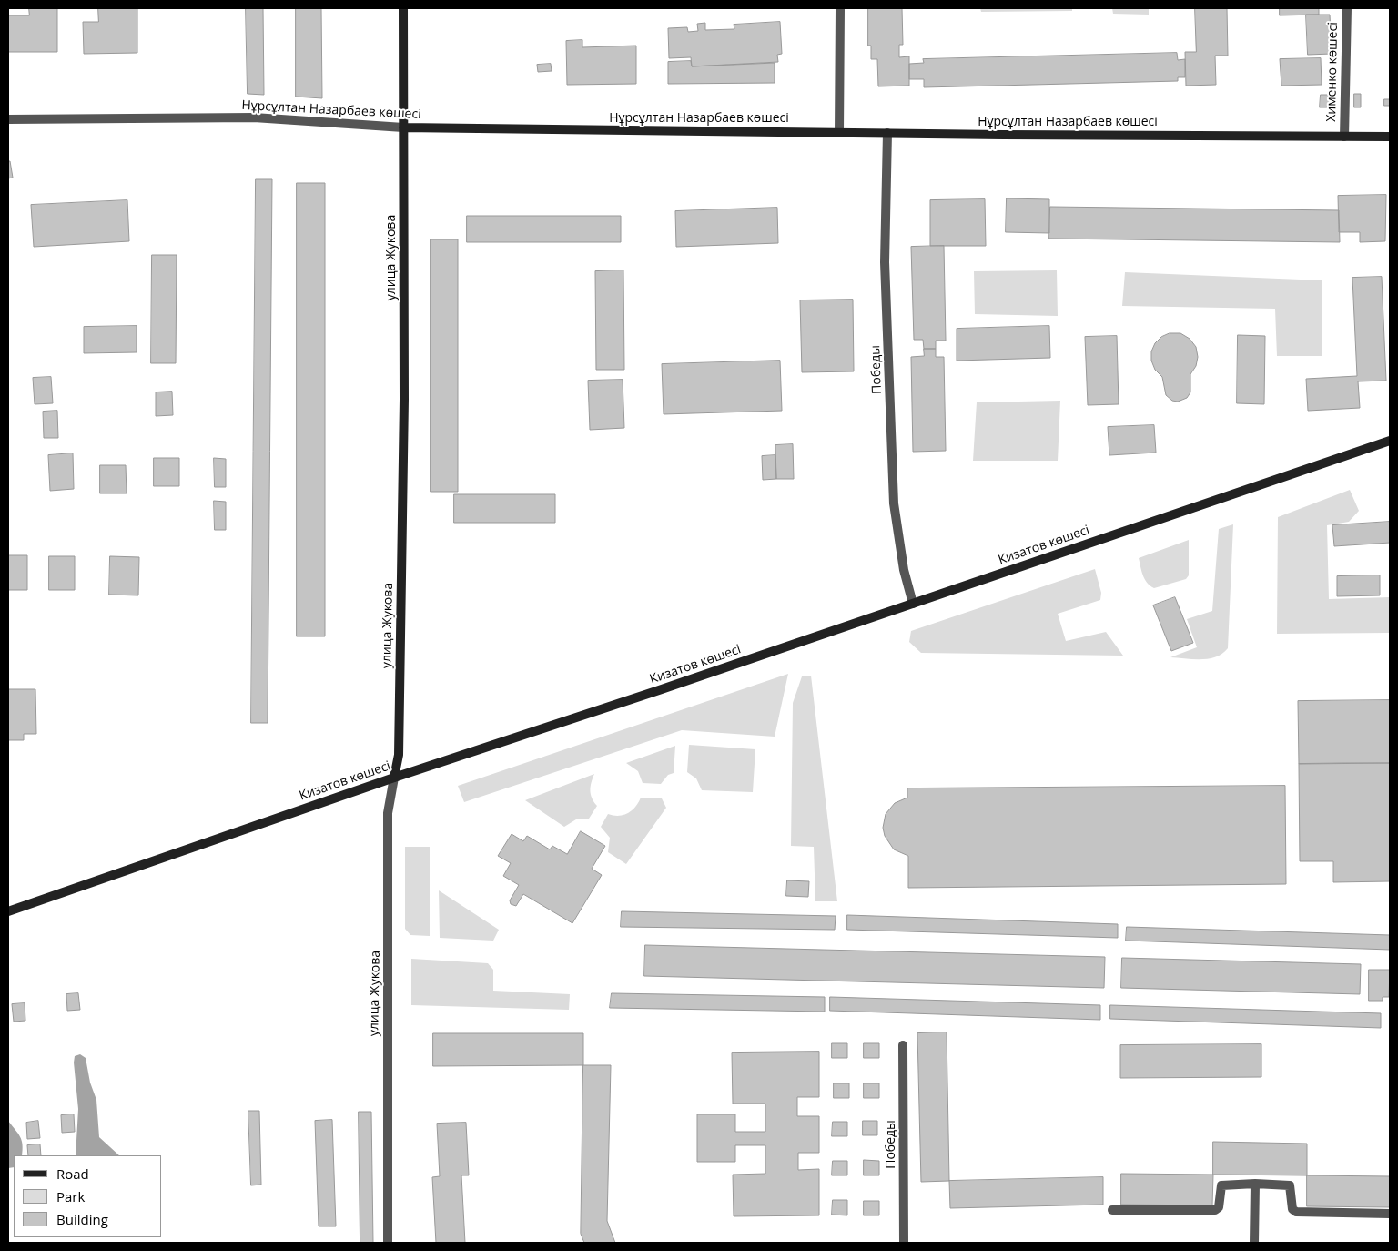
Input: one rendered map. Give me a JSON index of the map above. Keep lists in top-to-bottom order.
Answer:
{
  "streets": {
    "main road": ["Нұрсұлтан Назарбаев көшесі", "улица Жукова", "Кизатов көшесі"],
    "street": ["Хименко көшесі", "Победы"]
  },
  "crossings": [
    ["Хименко көшесі", "Нұрсұлтан Назарбаев көшесі"],
    ["Нұрсұлтан Назарбаев көшесі", "улица Жукова"],
    ["Нұрсұлтан Назарбаев көшесі", "Победы"],
    ["улица Жукова", "Кизатов көшесі"],
    ["Победы", "Кизатов көшесі"]
  ],
  "legend": ["Road", "Park", "Building"]
}
